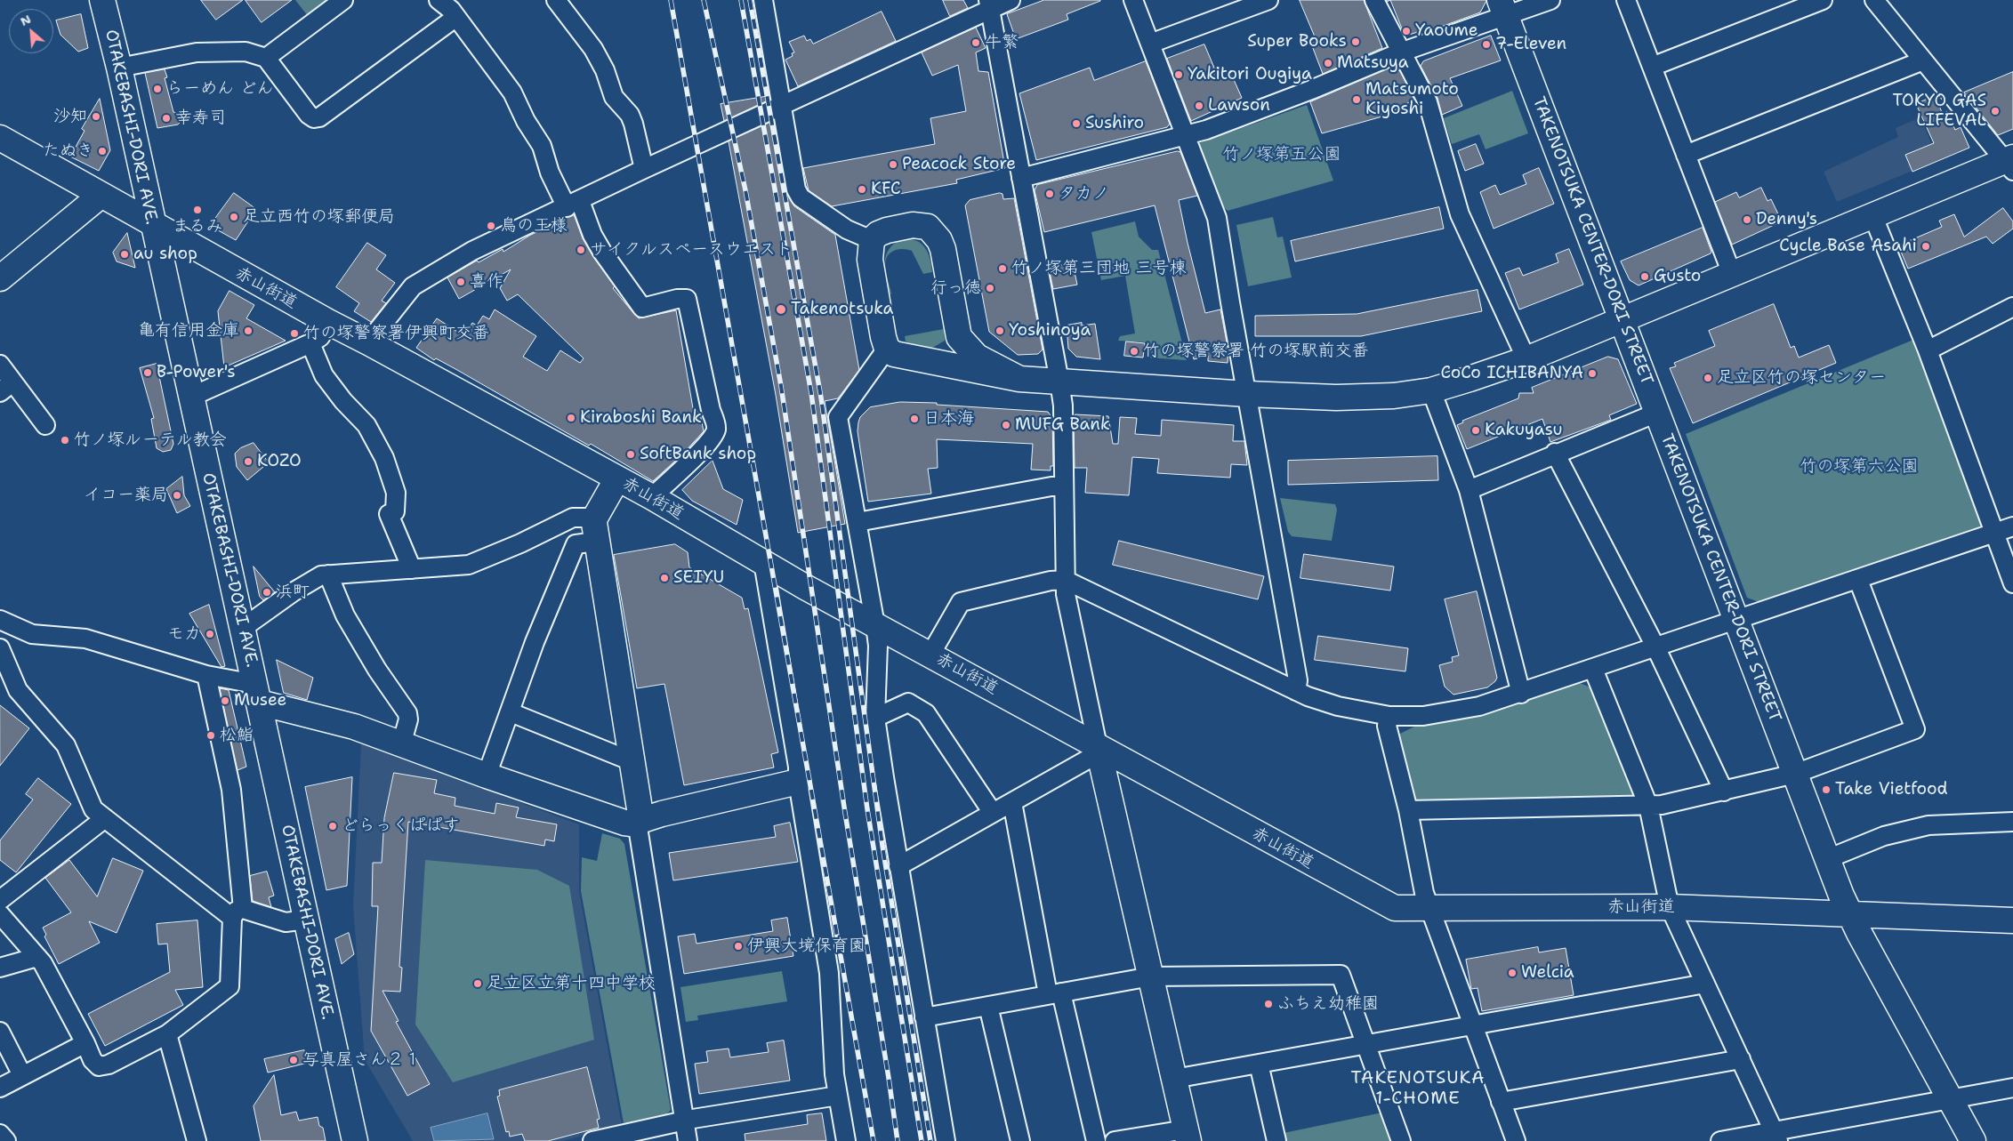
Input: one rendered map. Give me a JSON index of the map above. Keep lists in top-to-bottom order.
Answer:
{
  "streets": {
    "street": ["OTAKEBASHI-DORI AVE.", "TAKENOTSUKA CENTER-DORI STREET", "赤山街道"]
  },
  "crossings": [
    ["OTAKEBASHI-DORI AVE.", "赤山街道"],
    ["TAKENOTSUKA CENTER-DORI STREET", "赤山街道"]
  ],
  "districts": ["TAKENOTSUKA 1-CHOME"],
  "parks": ["竹ノ塚第五公園", "竹の塚第六公園"],
  "places": [
    "Yaoume",
    "Super Books",
    "牛繁",
    "7-Eleven",
    "Matsuya",
    "Yakitori Ougiya",
    "らーめん どん",
    "Matsumoto Kiyoshi",
    "Lawson",
    "TOKYO GAS LIFEVAL",
    "沙知",
    "幸寿司",
    "Sushiro",
    "たぬき",
    "Peacock Store",
    "KFC",
    "タカノ",
    "まるみ",
    "足立西竹の塚郵便局",
    "Denny's",
    "鳥の王様",
    "Cycle Base Asahi",
    "サイクルスペースウエスト",
    "au shop",
    "竹ノ塚第三団地 三号棟",
    "Gusto",
    "喜作",
    "行っ徳",
    "Takenotsuka",
    "亀有信用金庫",
    "Yoshinoya",
    "竹の塚警察署伊興町交番",
    "竹の塚警察署 竹の塚駅前交番",
    "B-Power's",
    "CoCo ICHIBANYA",
    "足立区竹の塚センター",
    "Kiraboshi Bank",
    "日本海",
    "MUFG Bank",
    "Kakuyasu",
    "竹ノ塚ルーテル教会",
    "SoftBank shop",
    "KOZO",
    "イコー薬局",
    "SEIYU",
    "浜町",
    "モカ",
    "Musee",
    "松鮨",
    "Take Vietfood",
    "どらっくぱぱす",
    "伊興大境保育園",
    "Welcia",
    "足立区立第十四中学校",
    "ふちえ幼稚園",
    "写真屋さん２１"
  ],
  "north": "top left"
}
